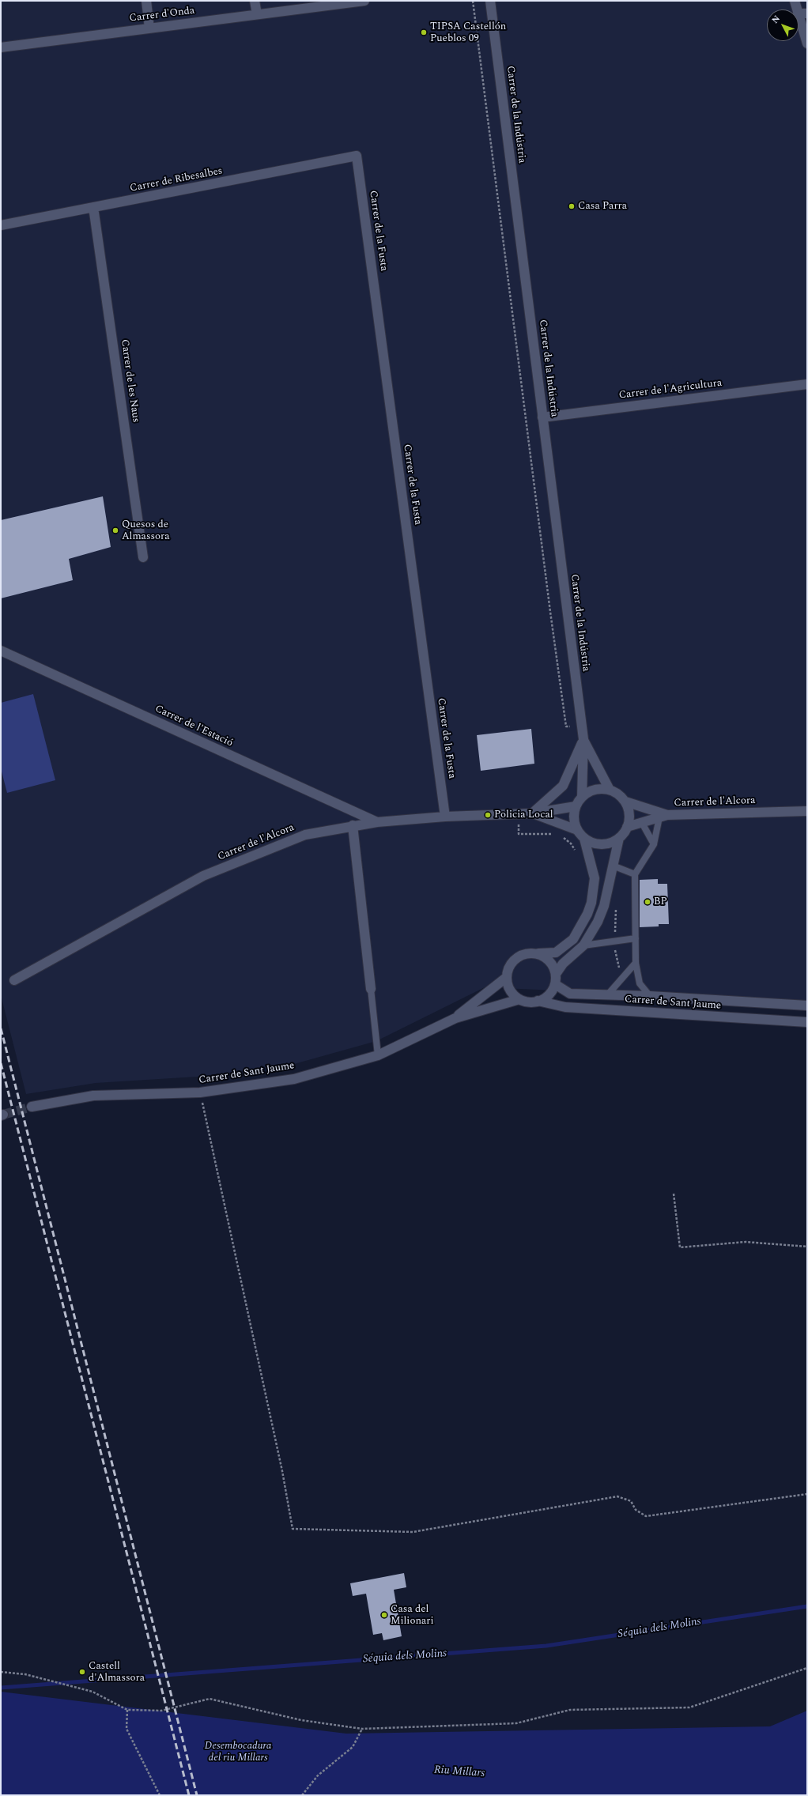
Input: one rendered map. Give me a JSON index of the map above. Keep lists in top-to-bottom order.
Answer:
{
  "streets": {
    "street": [
      "Carrer d'Onda",
      "Carrer de la Indústria",
      "Carrer de Ribesalbes",
      "Carrer de la Fusta",
      "Carrer de les Naus",
      "Carrer de l'Agricultura",
      "Carrer de l'Estació",
      "Carrer de l'Alcora",
      "Carrer de Sant Jaume"
    ]
  },
  "crossings": [
    ["Carrer de la Indústria", "Carrer de l'Agricultura"],
    ["Carrer de la Indústria", "Carrer de l'Alcora"],
    ["Carrer de Ribesalbes", "Carrer de la Fusta"],
    ["Carrer de Ribesalbes", "Carrer de les Naus"],
    ["Carrer de la Fusta", "Carrer de l'Alcora"],
    ["Carrer de l'Estació", "Carrer de l'Alcora"]
  ],
  "water": ["Séquia dels Molins", "Riu Millars"],
  "parks": ["Desembocadura del riu Millars"],
  "places": [
    "TIPSA Castellón Pueblos 09",
    "Casa Parra",
    "Quesos de Almassora",
    "Policia Local",
    "BP",
    "Casa del Milionari",
    "Castell d'Almassora"
  ],
  "north": "top left"
}
